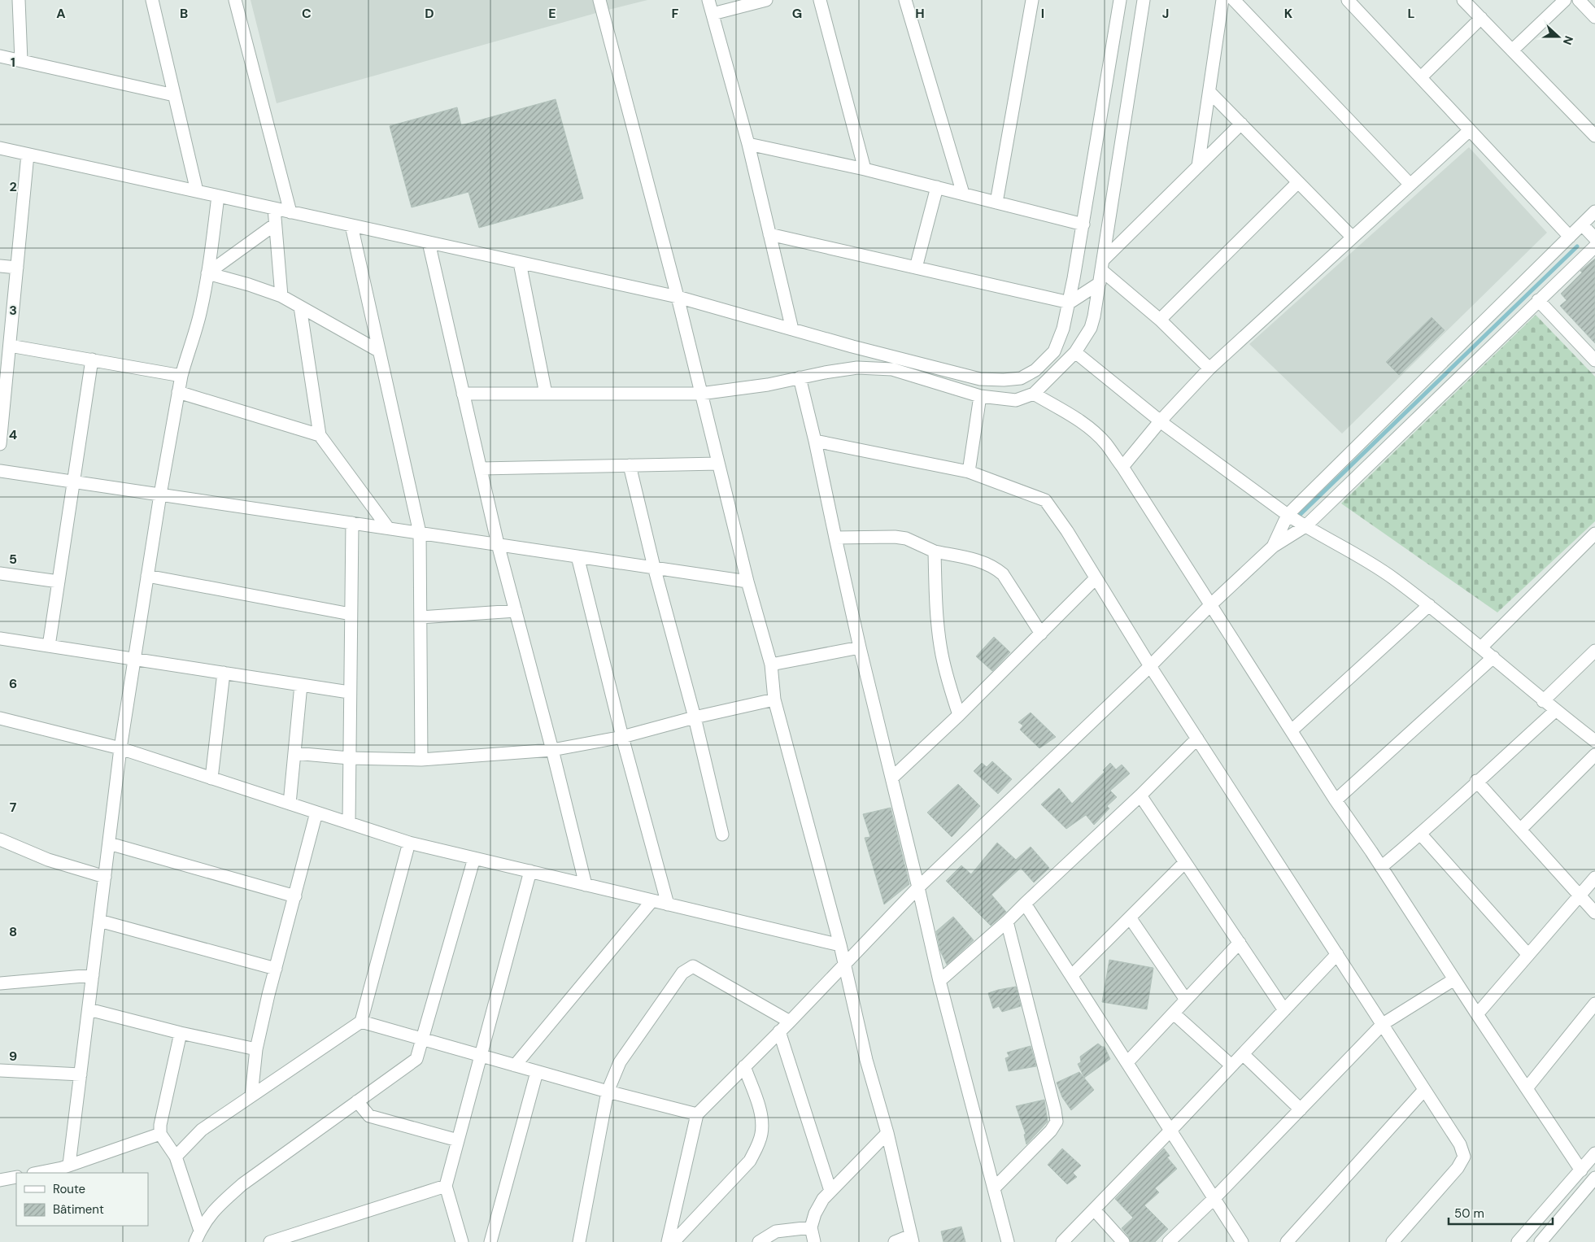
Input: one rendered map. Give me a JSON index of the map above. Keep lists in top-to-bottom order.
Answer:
{
  "legend": ["Route", "Bâtiment"],
  "scale_bar": "50 m",
  "north": "right",
  "grid": {
    "columns": [
      "A",
      "B",
      "C",
      "D",
      "E",
      "F",
      "G",
      "H",
      "I",
      "J",
      "K",
      "L"
    ],
    "rows": [
      "1",
      "2",
      "3",
      "4",
      "5",
      "6",
      "7",
      "8",
      "9"
    ]
  }
}
